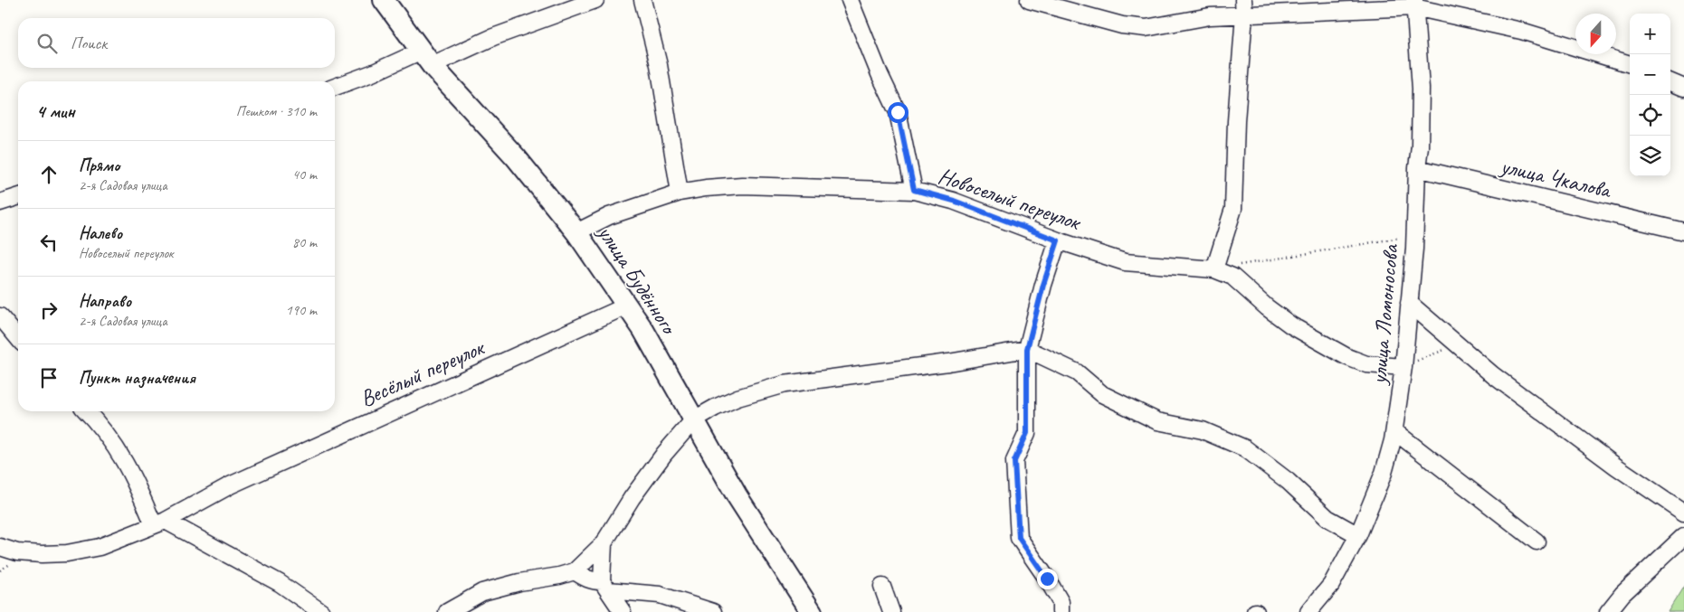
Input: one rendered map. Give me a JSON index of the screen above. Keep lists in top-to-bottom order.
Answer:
{
  "streets": {
    "main road": ["улица Будённого"],
    "street": [
      "улица Чкалова",
      "Новоселый переулок",
      "улица Ломоносова",
      "Весёлый переулок"
    ]
  },
  "crossings": [
    ["улица Чкалова", "улица Ломоносова"],
    ["Новоселый переулок", "улица Будённого"],
    ["Новоселый переулок", "улица Ломоносова"],
    ["улица Будённого", "Весёлый переулок"]
  ],
  "north": "bottom",
  "page": {
    "map_buttons": ["+", "−"],
    "search": "Поиск",
    "heading": ["4 мин", "Пешком · 310 m"],
    "list": [
      ["Прямо", "2-я Садовая улица", "40 m"],
      ["Налево", "Новоселый переулок", "80 m"],
      ["Направо", "2-я Садовая улица", "190 m"],
      "Пункт назначения"
    ]
  }
}
